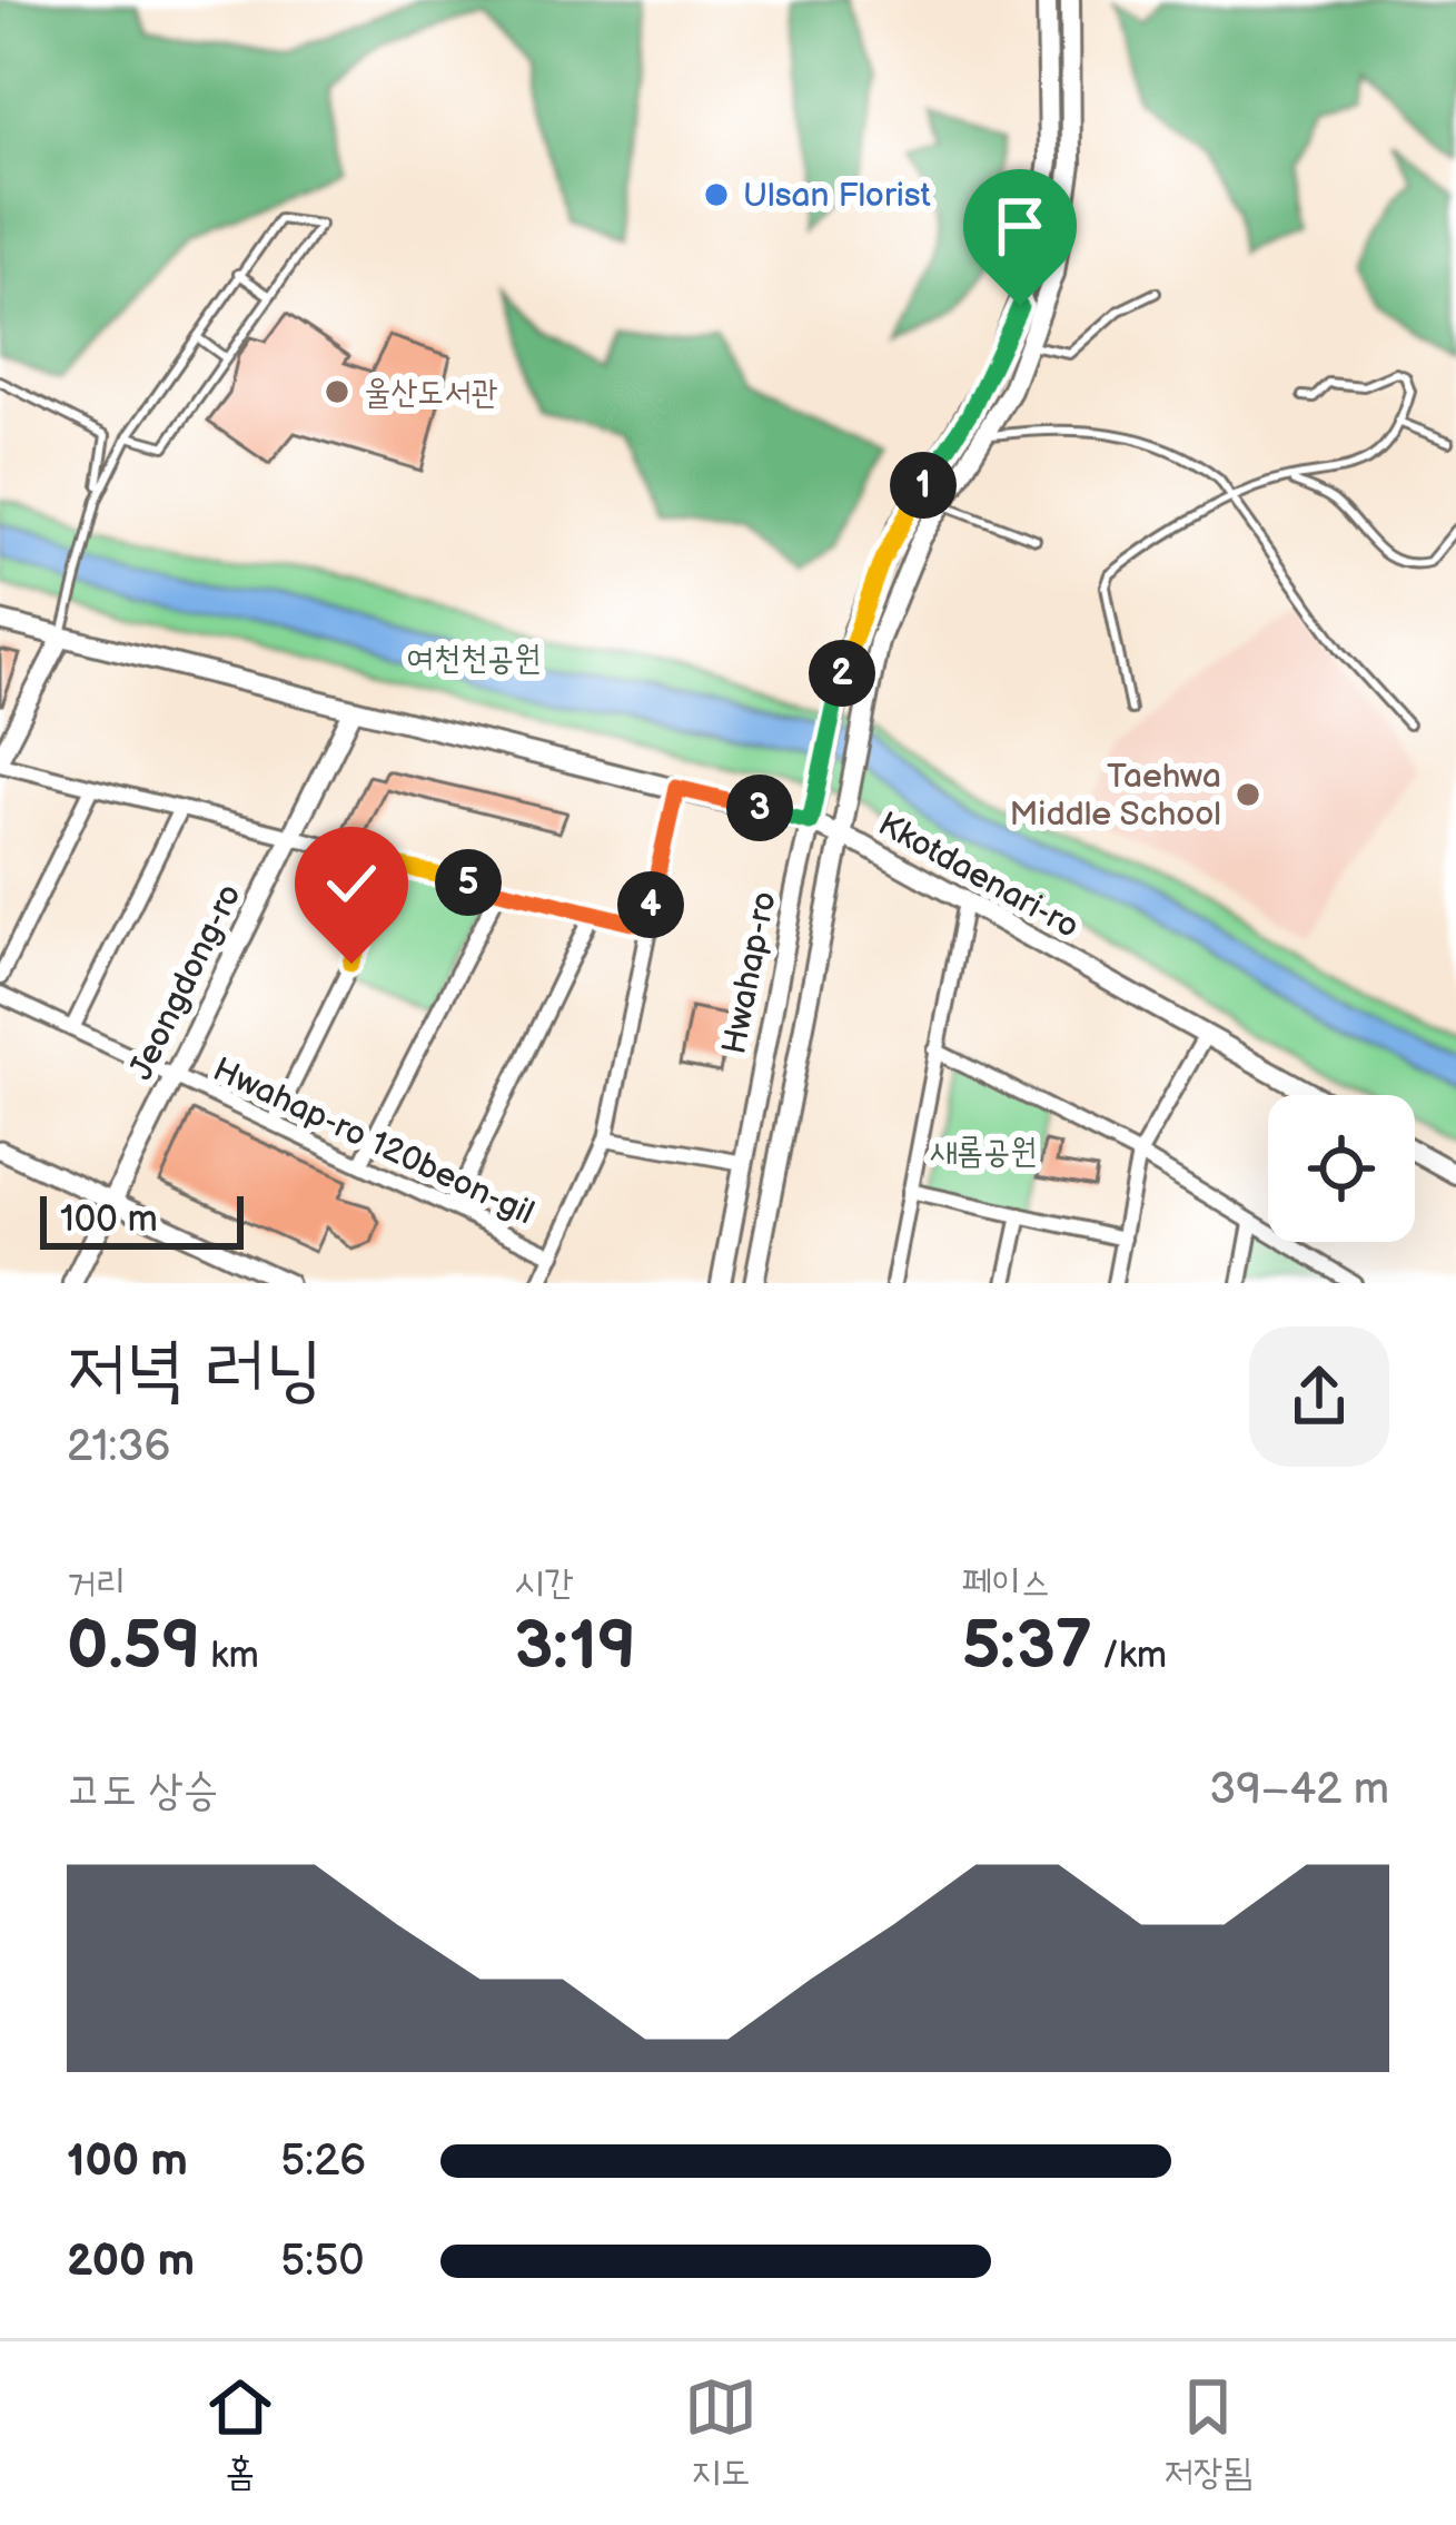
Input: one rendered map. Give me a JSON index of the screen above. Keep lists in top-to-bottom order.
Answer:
{
  "streets": {
    "main road": ["Kkotdaenari-ro", "Hwahap-ro", "Jeongdong-ro"],
    "street": ["Hwahap-ro 120beon-gil"]
  },
  "crossings": [
    ["Kkotdaenari-ro", "Hwahap-ro"],
    ["Kkotdaenari-ro", "Jeongdong-ro"],
    ["Jeongdong-ro", "Hwahap-ro 120beon-gil"]
  ],
  "parks": ["여천천공원", "새롬공원"],
  "places": ["Ulsan Florist", "울산도서관", "Taehwa Middle School"],
  "scale_bar": "100 m",
  "page": {
    "pins": [
      "1",
      "2",
      "3",
      "5",
      "4"
    ],
    "scale": "100 m",
    "heading": ["저녁 러닝", "21:36"],
    "stats": [
      ["거리", "0.59 km"],
      ["시간", "3:19"],
      ["페이스", "5:37 /km"]
    ],
    "chart": ["고도 상승", "39–42 m"],
    "list": [
      {
        "name": "100 m",
        "note": "5:26"
      },
      {
        "name": "200 m",
        "note": "5:50"
      }
    ],
    "tabs": ["홈", "지도", "저장됨"]
  }
}
